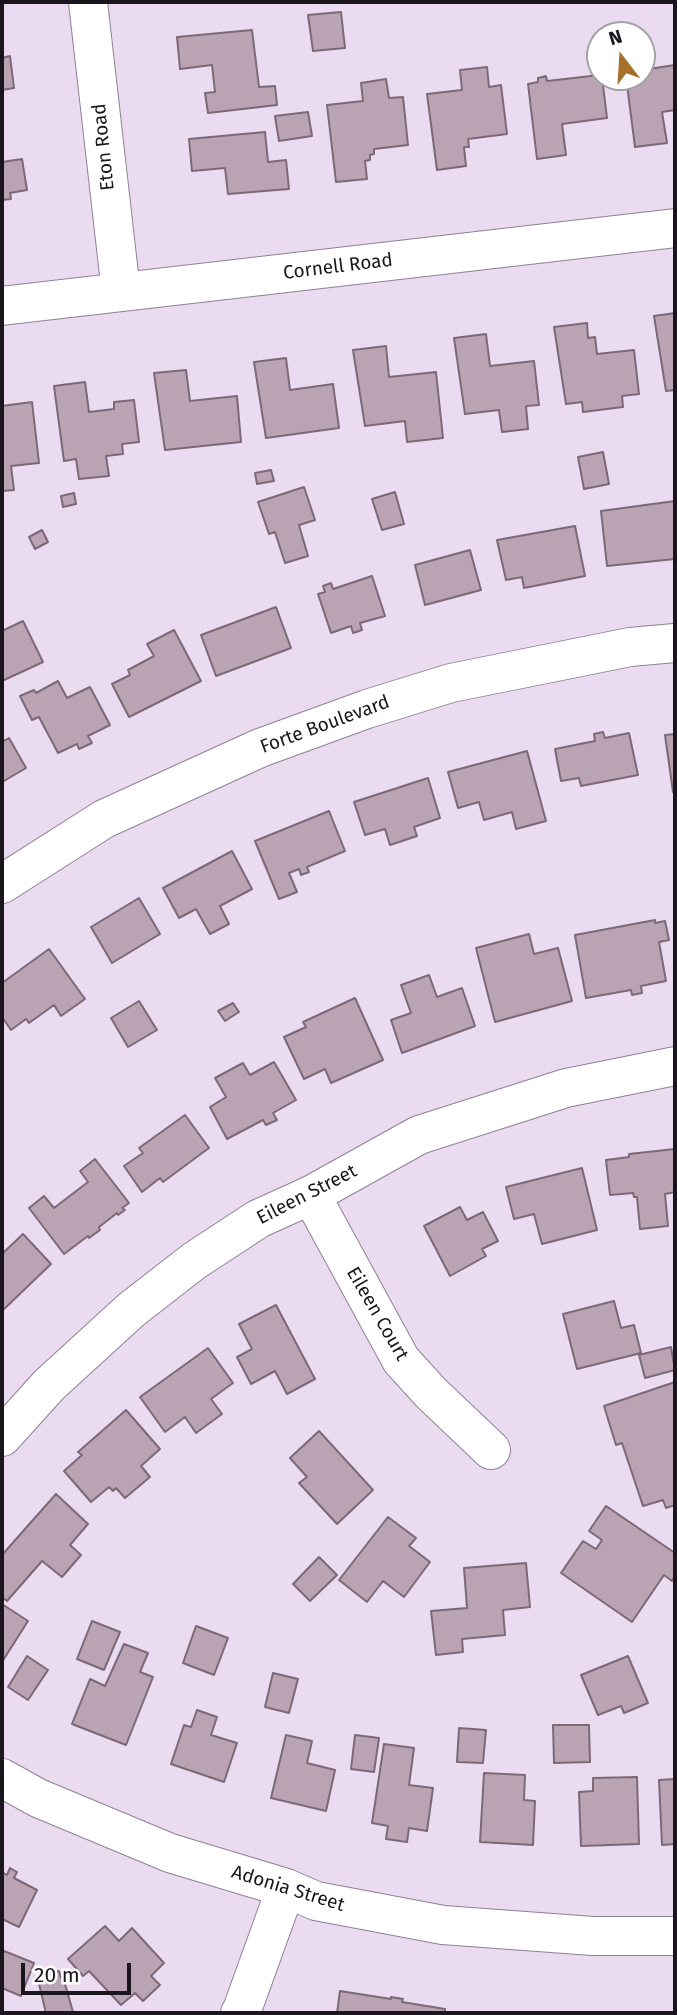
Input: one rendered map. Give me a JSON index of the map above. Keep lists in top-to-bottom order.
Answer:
{
  "streets": {
    "street": [
      "Eton Road",
      "Cornell Road",
      "Forte Boulevard",
      "Eileen Street",
      "Eileen Court",
      "Adonia Street"
    ]
  },
  "crossings": [
    ["Eton Road", "Cornell Road"],
    ["Eileen Street", "Eileen Court"]
  ],
  "scale_bar": "20 m",
  "north": "top"
}
